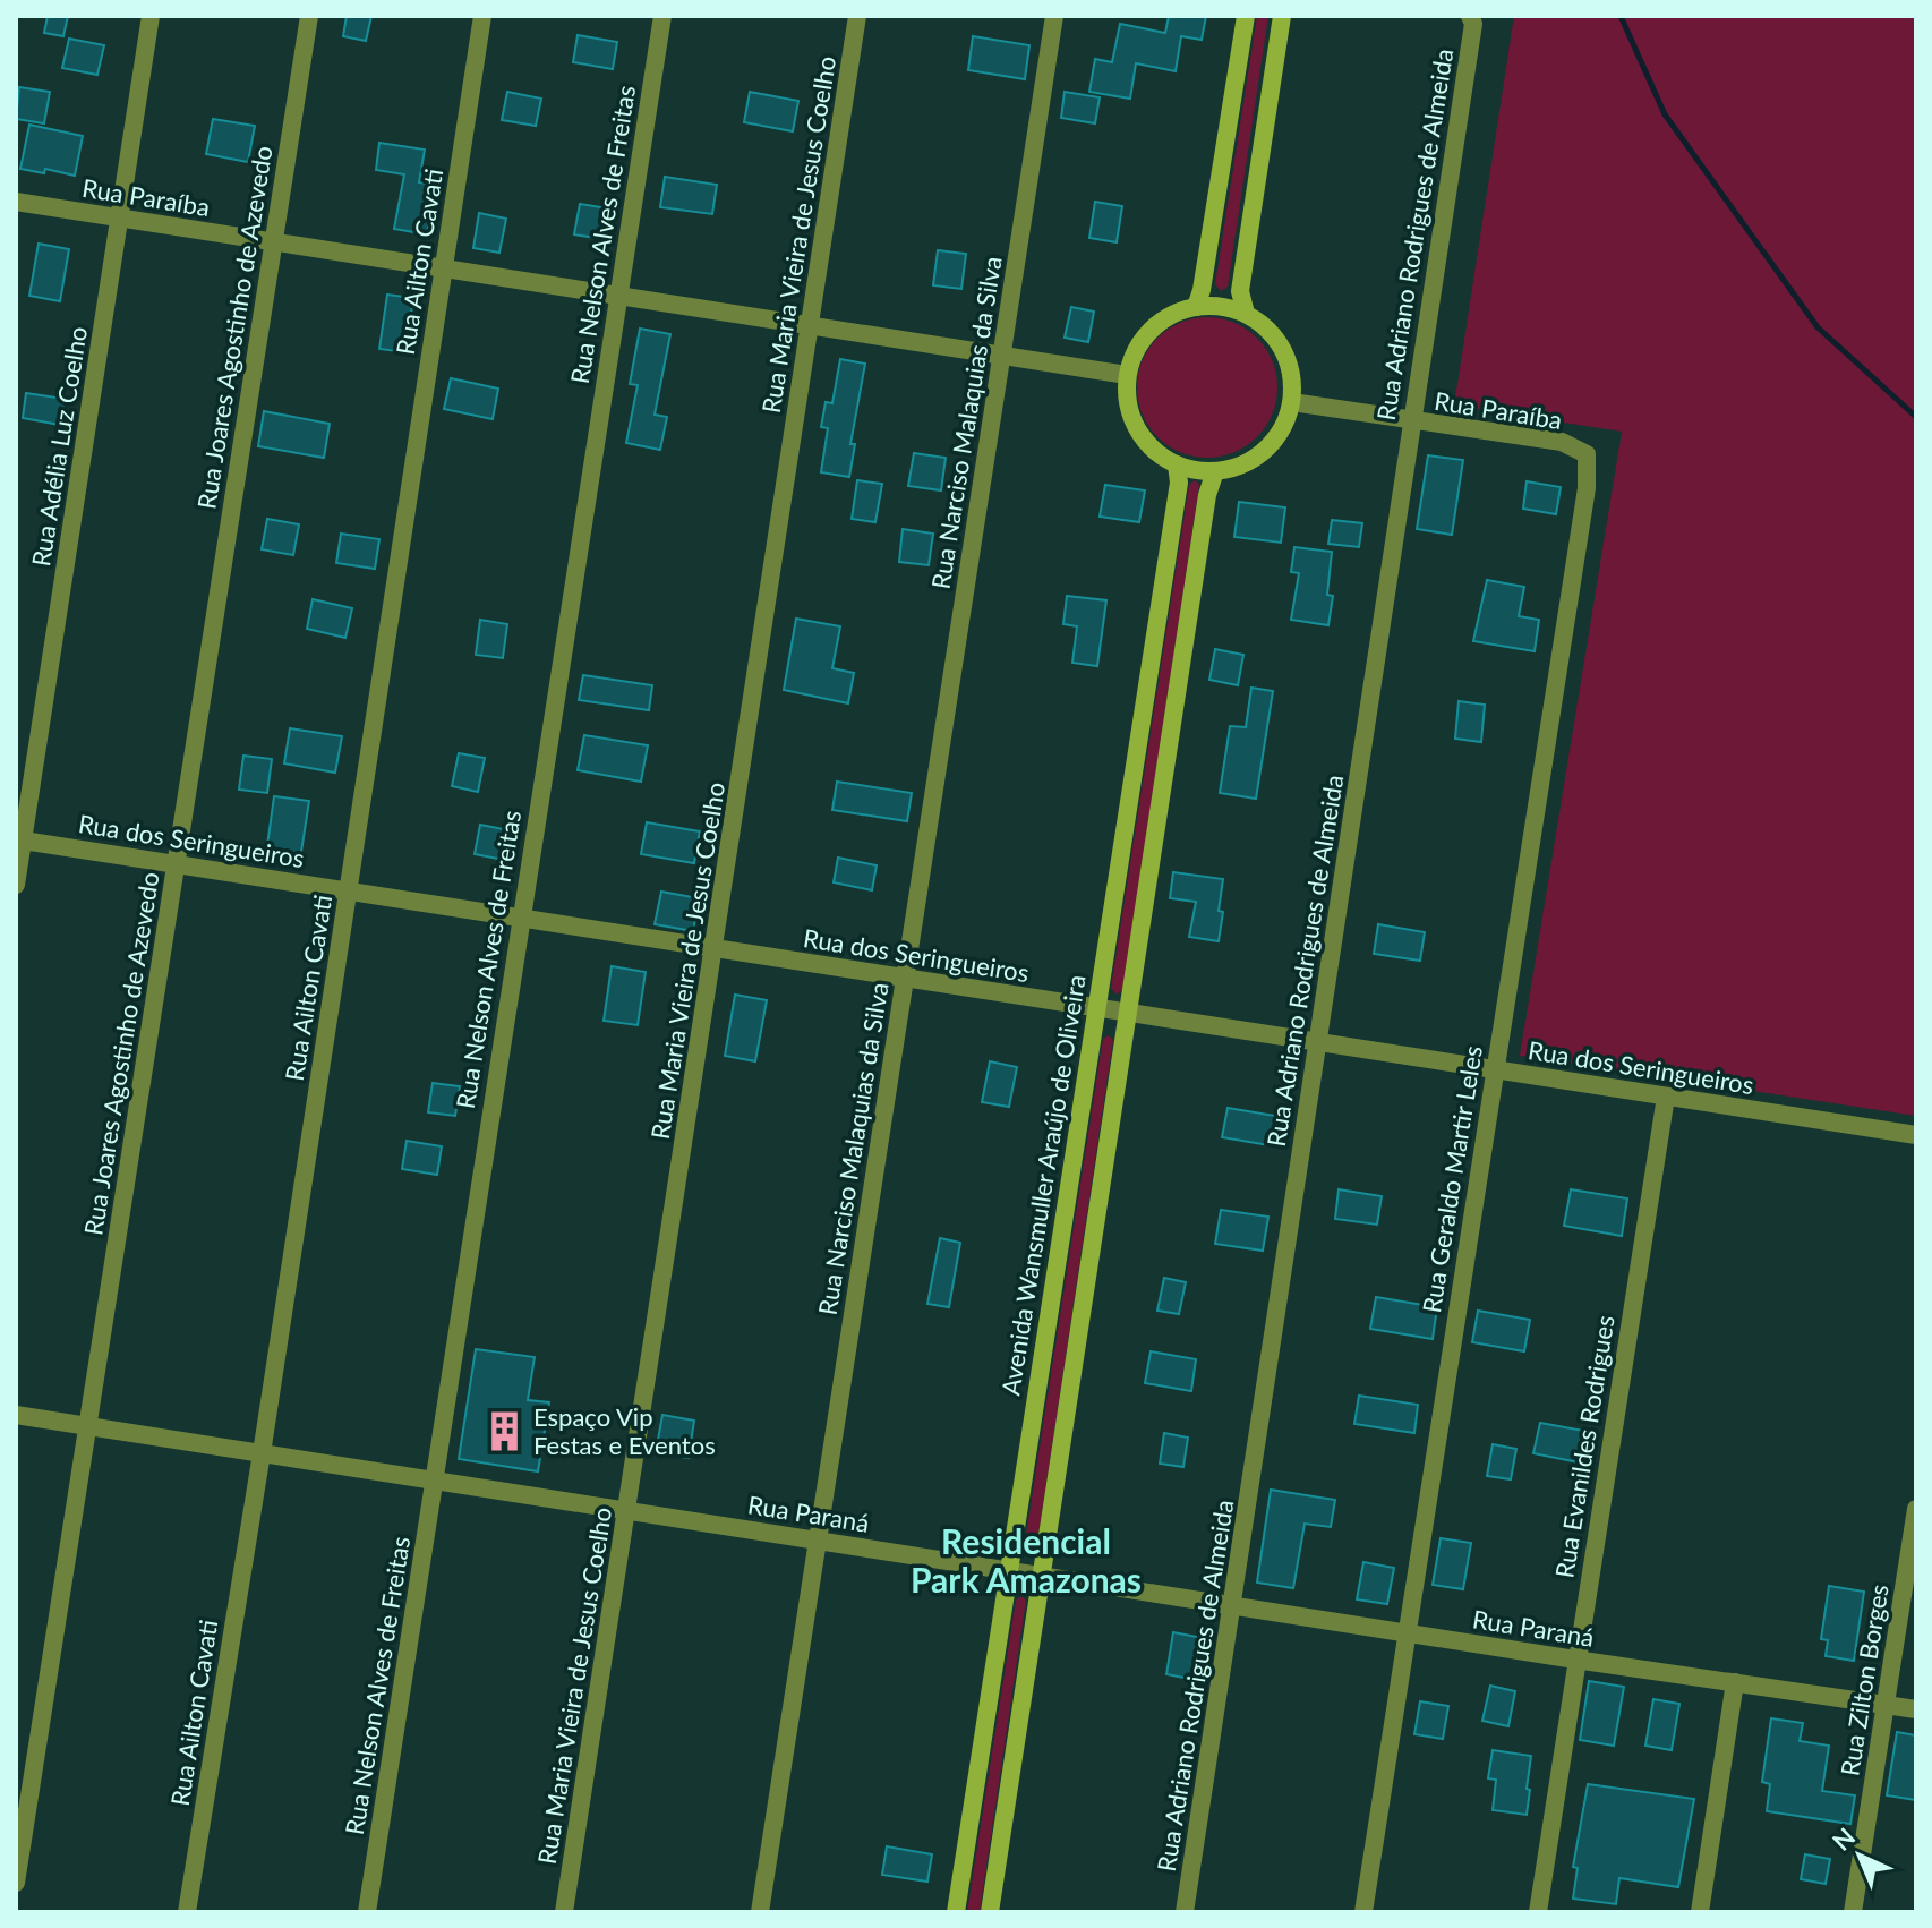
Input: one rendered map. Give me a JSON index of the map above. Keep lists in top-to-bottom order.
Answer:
{
  "streets": {
    "street": [
      "Rua Paraíba",
      "Rua Nelson Alves de Freitas",
      "Rua Maria Vieira de Jesus Coelho",
      "Rua Adriano Rodrigues de Almeida",
      "Rua Ailton Cavati",
      "Rua Joares Agostinho de Azevedo",
      "Rua Narciso Malaquias da Silva",
      "Rua Adélia Luz Coelho",
      "Rua dos Seringueiros",
      "Rua Geraldo Martir Leles",
      "Avenida Wansmuller Araújo de Oliveira",
      "Rua Evanildes Rodrigues",
      "Rua Paraná",
      "Rua Zilton Borges"
    ]
  },
  "crossings": [
    ["Rua Paraíba", "Rua Nelson Alves de Freitas"],
    ["Rua Paraíba", "Rua Maria Vieira de Jesus Coelho"],
    ["Rua Paraíba", "Rua Adriano Rodrigues de Almeida"],
    ["Rua Paraíba", "Rua Ailton Cavati"],
    ["Rua Paraíba", "Rua Joares Agostinho de Azevedo"],
    ["Rua Paraíba", "Rua Narciso Malaquias da Silva"],
    ["Rua Paraíba", "Rua Adélia Luz Coelho"],
    ["Rua Paraíba", "Rua Geraldo Martir Leles"],
    ["Rua Paraíba", "Avenida Wansmuller Araújo de Oliveira"],
    ["Rua Nelson Alves de Freitas", "Rua dos Seringueiros"],
    ["Rua Nelson Alves de Freitas", "Rua Paraná"],
    ["Rua Maria Vieira de Jesus Coelho", "Rua dos Seringueiros"],
    ["Rua Maria Vieira de Jesus Coelho", "Rua Paraná"],
    ["Rua Adriano Rodrigues de Almeida", "Rua dos Seringueiros"],
    ["Rua Adriano Rodrigues de Almeida", "Rua Paraná"],
    ["Rua Ailton Cavati", "Rua dos Seringueiros"],
    ["Rua Ailton Cavati", "Rua Paraná"],
    ["Rua Joares Agostinho de Azevedo", "Rua dos Seringueiros"],
    ["Rua Joares Agostinho de Azevedo", "Rua Paraná"],
    ["Rua Narciso Malaquias da Silva", "Rua dos Seringueiros"],
    ["Rua Narciso Malaquias da Silva", "Rua Paraná"],
    ["Rua Adélia Luz Coelho", "Rua dos Seringueiros"],
    ["Rua dos Seringueiros", "Rua Geraldo Martir Leles"],
    ["Rua dos Seringueiros", "Avenida Wansmuller Araújo de Oliveira"],
    ["Rua dos Seringueiros", "Rua Evanildes Rodrigues"],
    ["Rua Geraldo Martir Leles", "Rua Paraná"],
    ["Avenida Wansmuller Araújo de Oliveira", "Rua Paraná"],
    ["Rua Evanildes Rodrigues", "Rua Paraná"],
    ["Rua Paraná", "Rua Zilton Borges"]
  ],
  "districts": ["Residencial Park Amazonas"],
  "places": {
    "building": ["Espaço Vip Festas e Eventos"]
  },
  "north": "top left"
}
